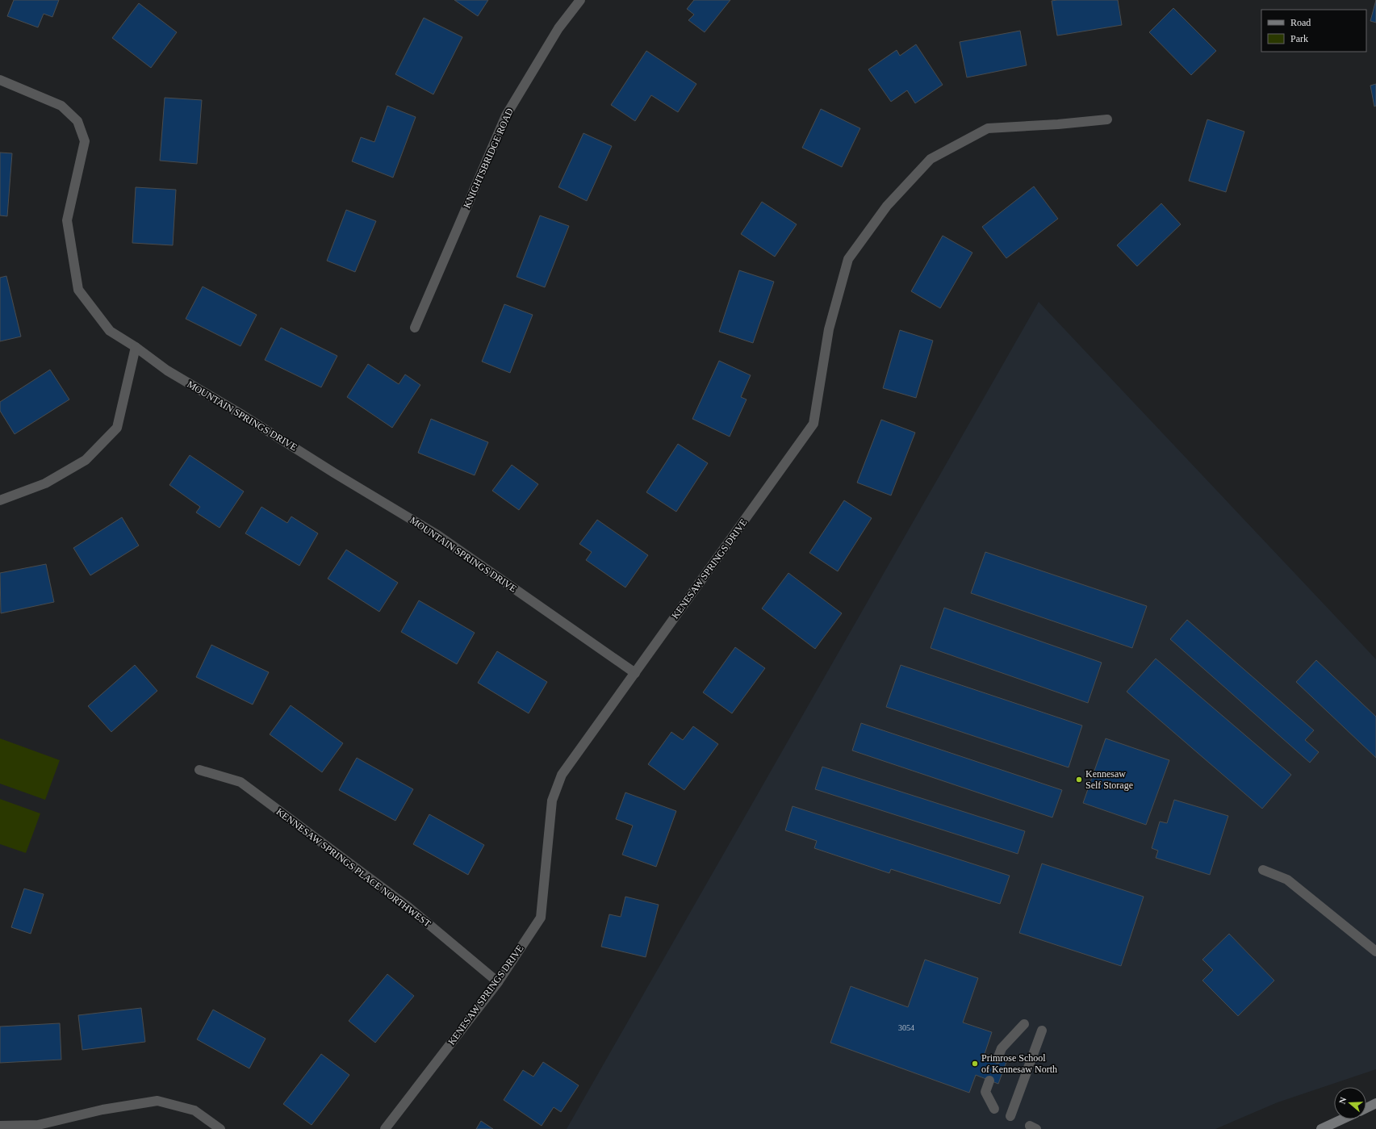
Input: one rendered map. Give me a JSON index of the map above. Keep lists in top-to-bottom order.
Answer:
{
  "streets": {
    "street": [
      "KNIGHTSBRIDGE ROAD",
      "MOUNTAIN SPRINGS DRIVE",
      "KENESAW SPRINGS DRIVE",
      "KENNESAW SPRINGS PLACE NORTHWEST"
    ]
  },
  "crossings": [
    ["MOUNTAIN SPRINGS DRIVE", "KENESAW SPRINGS DRIVE"],
    ["KENESAW SPRINGS DRIVE", "KENNESAW SPRINGS PLACE NORTHWEST"]
  ],
  "places": ["Kennesaw Self Storage", "Primrose School of Kennesaw North"],
  "house_numbers": ["3054"],
  "legend": ["Road", "Park"],
  "north": "left"
}
